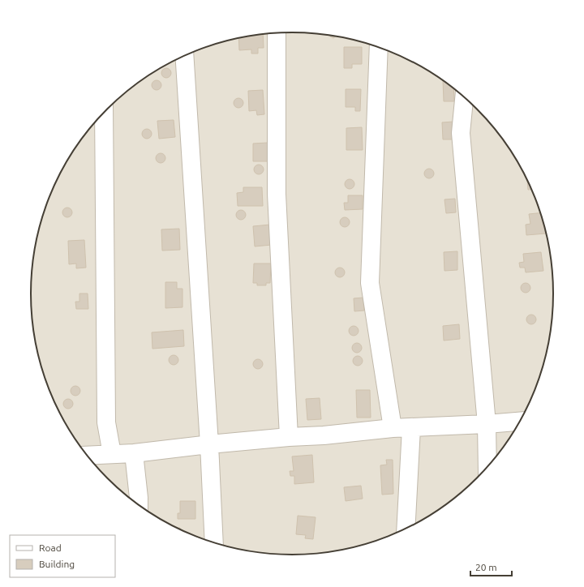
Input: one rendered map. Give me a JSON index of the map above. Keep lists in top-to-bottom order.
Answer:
{
  "legend": ["Road", "Building"],
  "scale_bar": "20 m"
}
